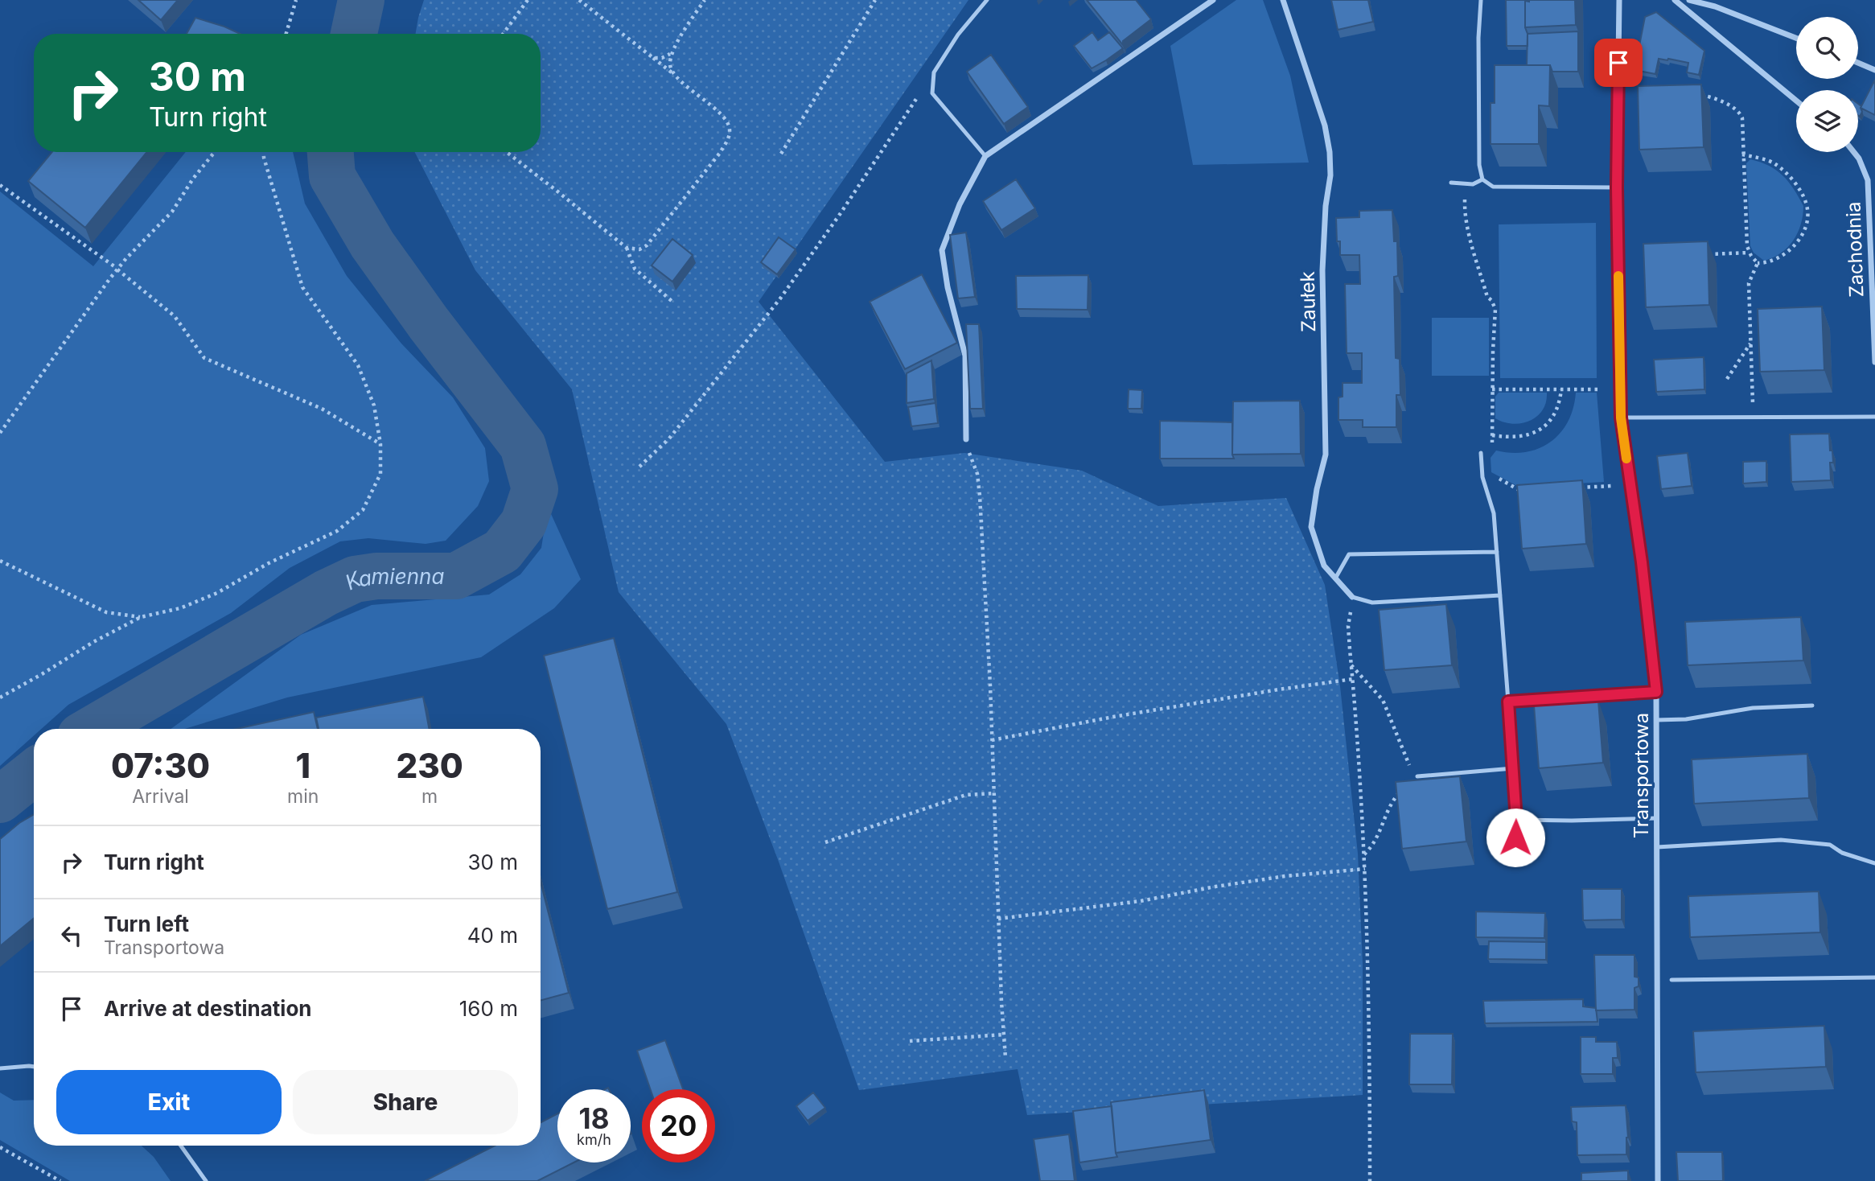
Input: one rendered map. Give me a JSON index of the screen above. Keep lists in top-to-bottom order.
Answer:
{
  "streets": {
    "street": ["Zachodnia", "Zaułek", "Transportowa"]
  },
  "water": ["Kamienna"],
  "page": {
    "turn": ["30 m", "Turn right"],
    "eta": [
      "07:30",
      "Arrival",
      "1",
      "min",
      "230",
      "m"
    ],
    "list": [
      {
        "name": "Turn right",
        "value": "30 m"
      },
      {
        "name": "Turn left",
        "note": "Transportowa",
        "value": "40 m"
      },
      {
        "name": "Arrive at destination",
        "value": "160 m"
      }
    ],
    "buttons": ["Exit", "Share"],
    "speed": "18 km/h",
    "limit": "20"
  }
}
